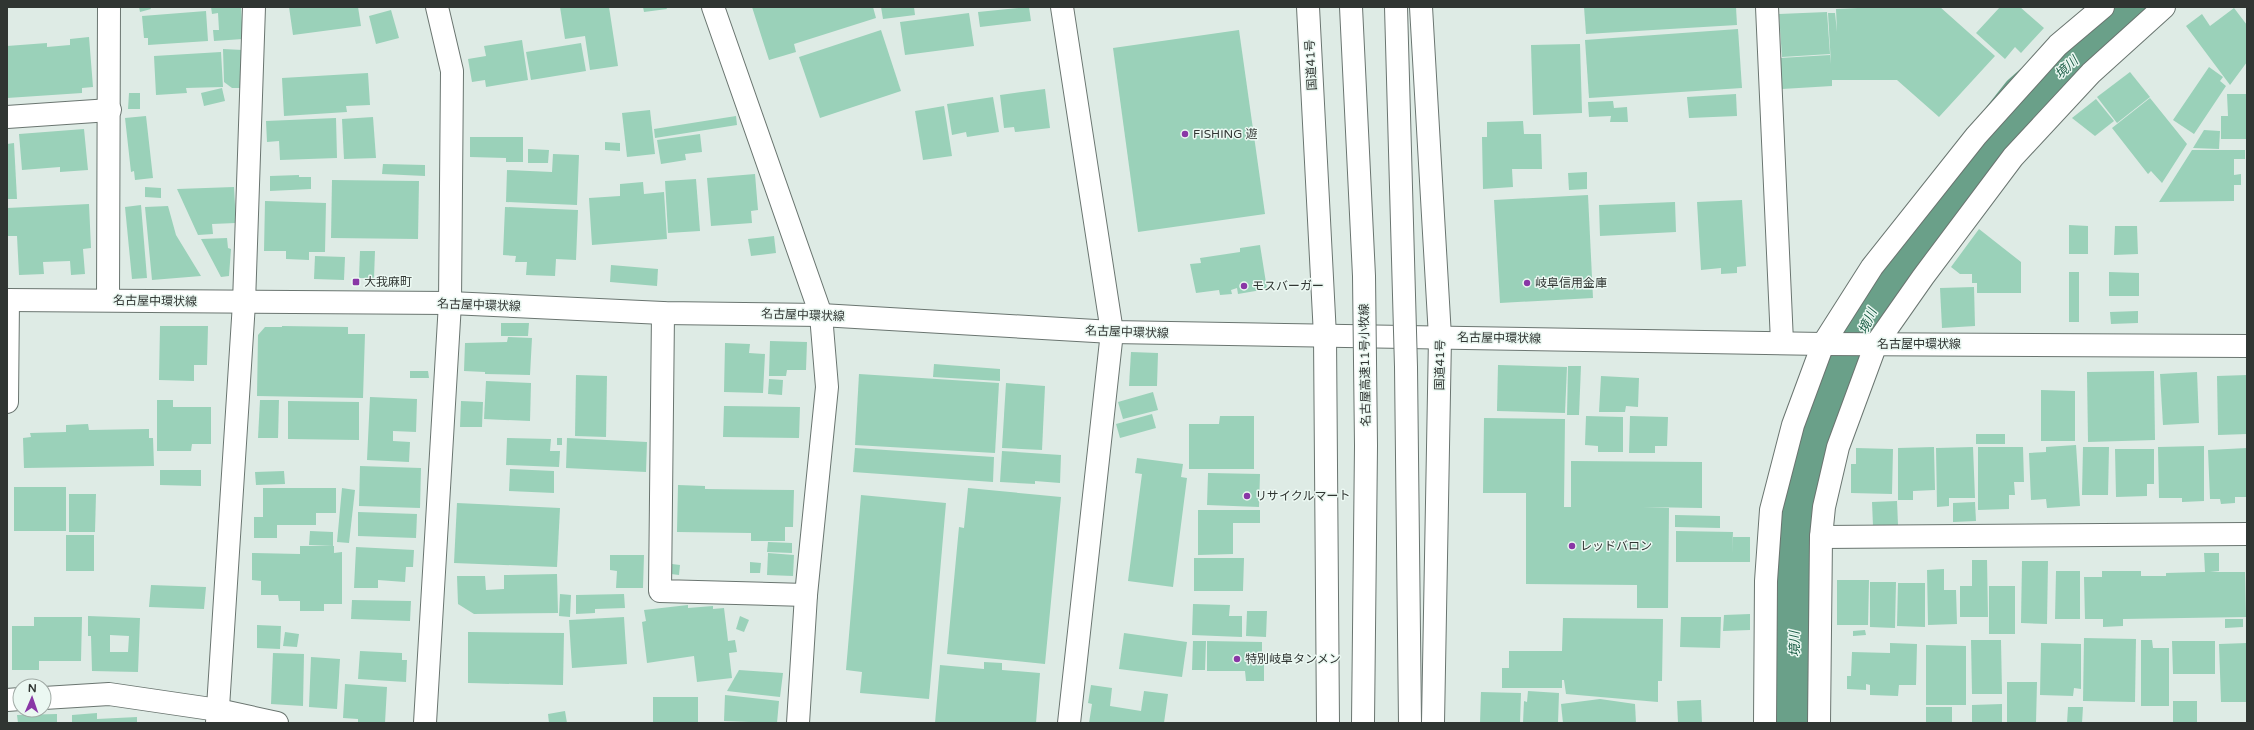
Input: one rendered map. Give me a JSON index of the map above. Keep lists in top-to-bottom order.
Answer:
{
  "streets": {
    "main road": ["国道41号", "名古屋中環状線", "名古屋高速11号小牧線"]
  },
  "crossings": [
    ["国道41号", "名古屋中環状線"]
  ],
  "water": ["境川"],
  "places": {
    "other": [
      "FISHING 遊",
      "岐阜信用金庫",
      "モスバーガー",
      "リサイクルマート",
      "レッドバロン",
      "特別岐阜タンメン"
    ],
    "transit": ["大我麻町"]
  },
  "north": "top"
}
